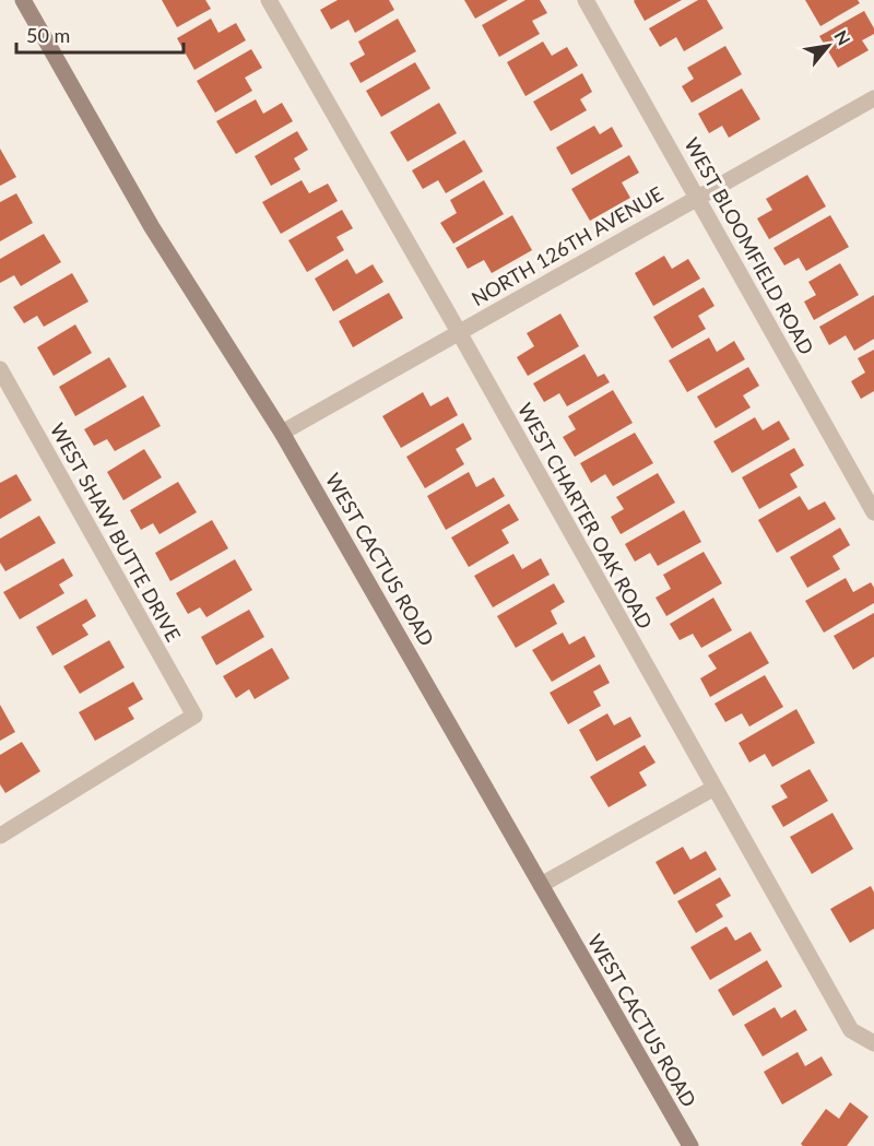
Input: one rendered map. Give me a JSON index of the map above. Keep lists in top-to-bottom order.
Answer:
{
  "streets": {
    "main road": ["WEST CACTUS ROAD"],
    "street": [
      "NORTH 126TH AVENUE",
      "WEST BLOOMFIELD ROAD",
      "WEST CHARTER OAK ROAD",
      "WEST SHAW BUTTE DRIVE"
    ]
  },
  "crossings": [
    ["NORTH 126TH AVENUE", "WEST BLOOMFIELD ROAD"],
    ["NORTH 126TH AVENUE", "WEST CHARTER OAK ROAD"],
    ["NORTH 126TH AVENUE", "WEST CACTUS ROAD"]
  ],
  "scale_bar": "50 m",
  "north": "top right"
}
